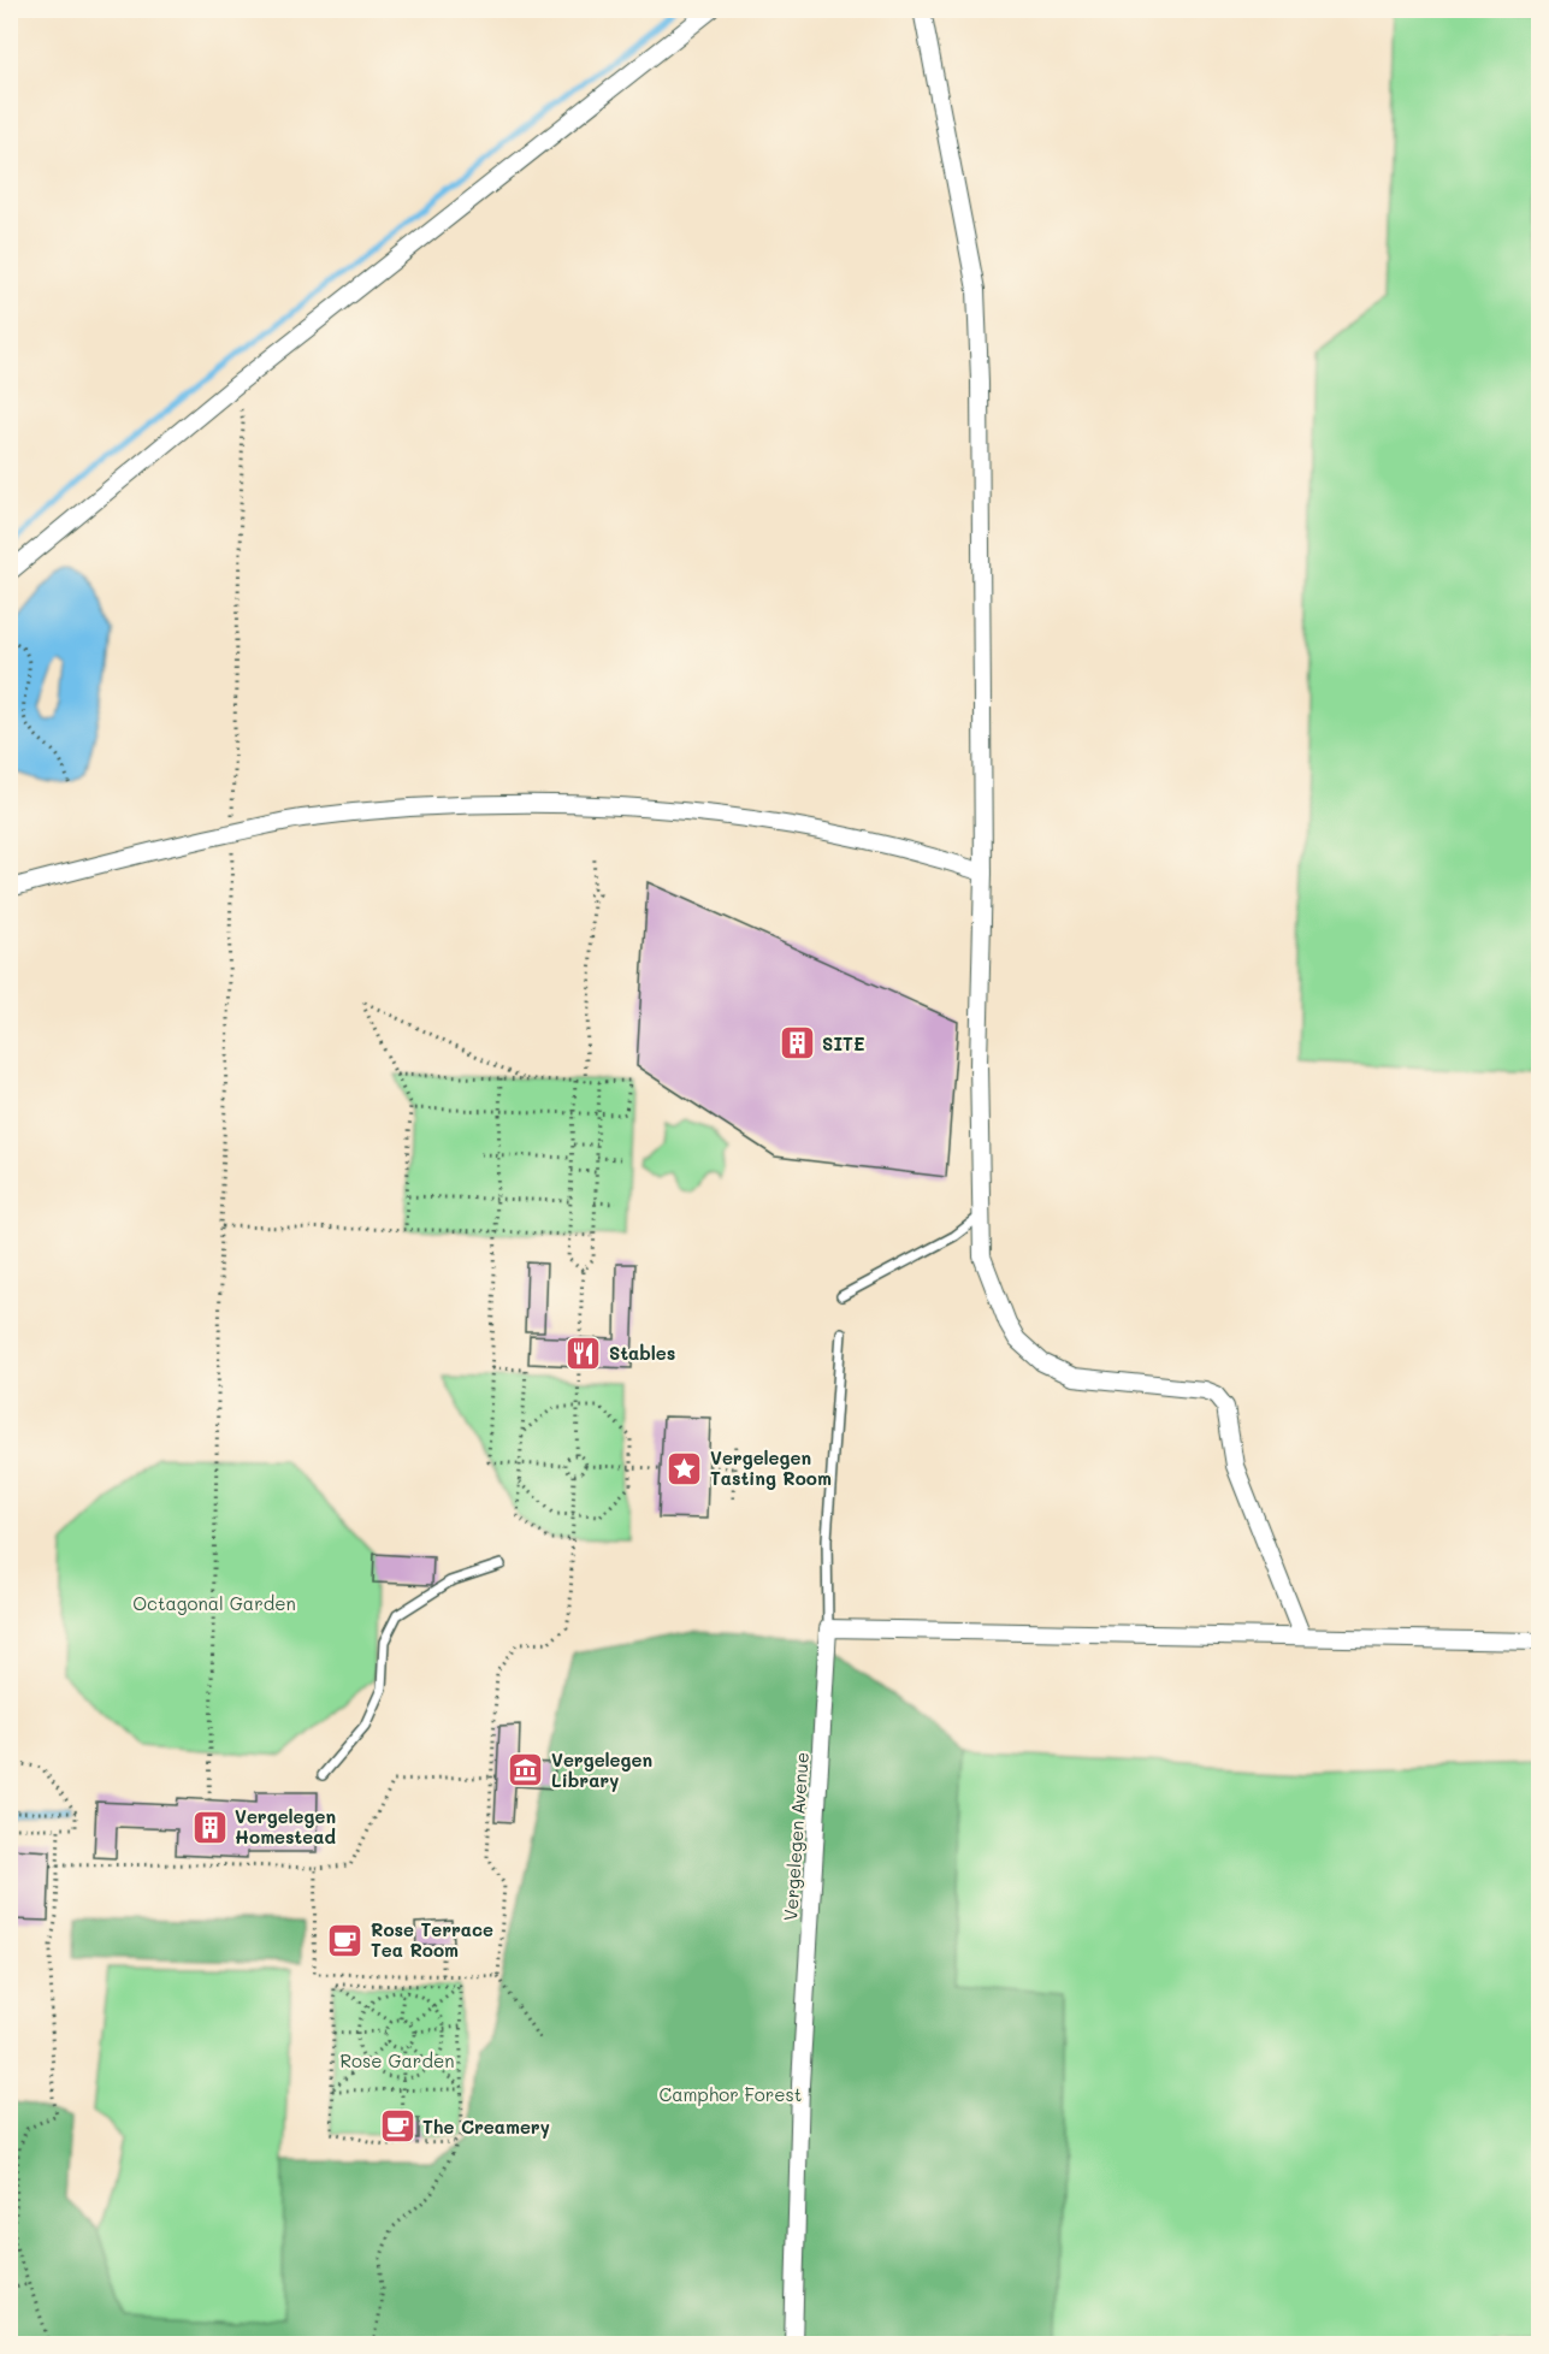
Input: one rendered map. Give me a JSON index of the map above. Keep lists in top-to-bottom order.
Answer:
{
  "streets": {
    "street": ["Vergelegen Avenue"]
  },
  "parks": ["Octagonal Garden", "Rose Garden", "Camphor Forest"],
  "places": {
    "building": ["SITE", "Vergelegen Homestead"],
    "restaurant": ["Stables"],
    "place": ["Vergelegen Tasting Room"],
    "museum": ["Vergelegen Library"],
    "cafe": ["Rose Terrace Tea Room", "The Creamery"]
  }
}
